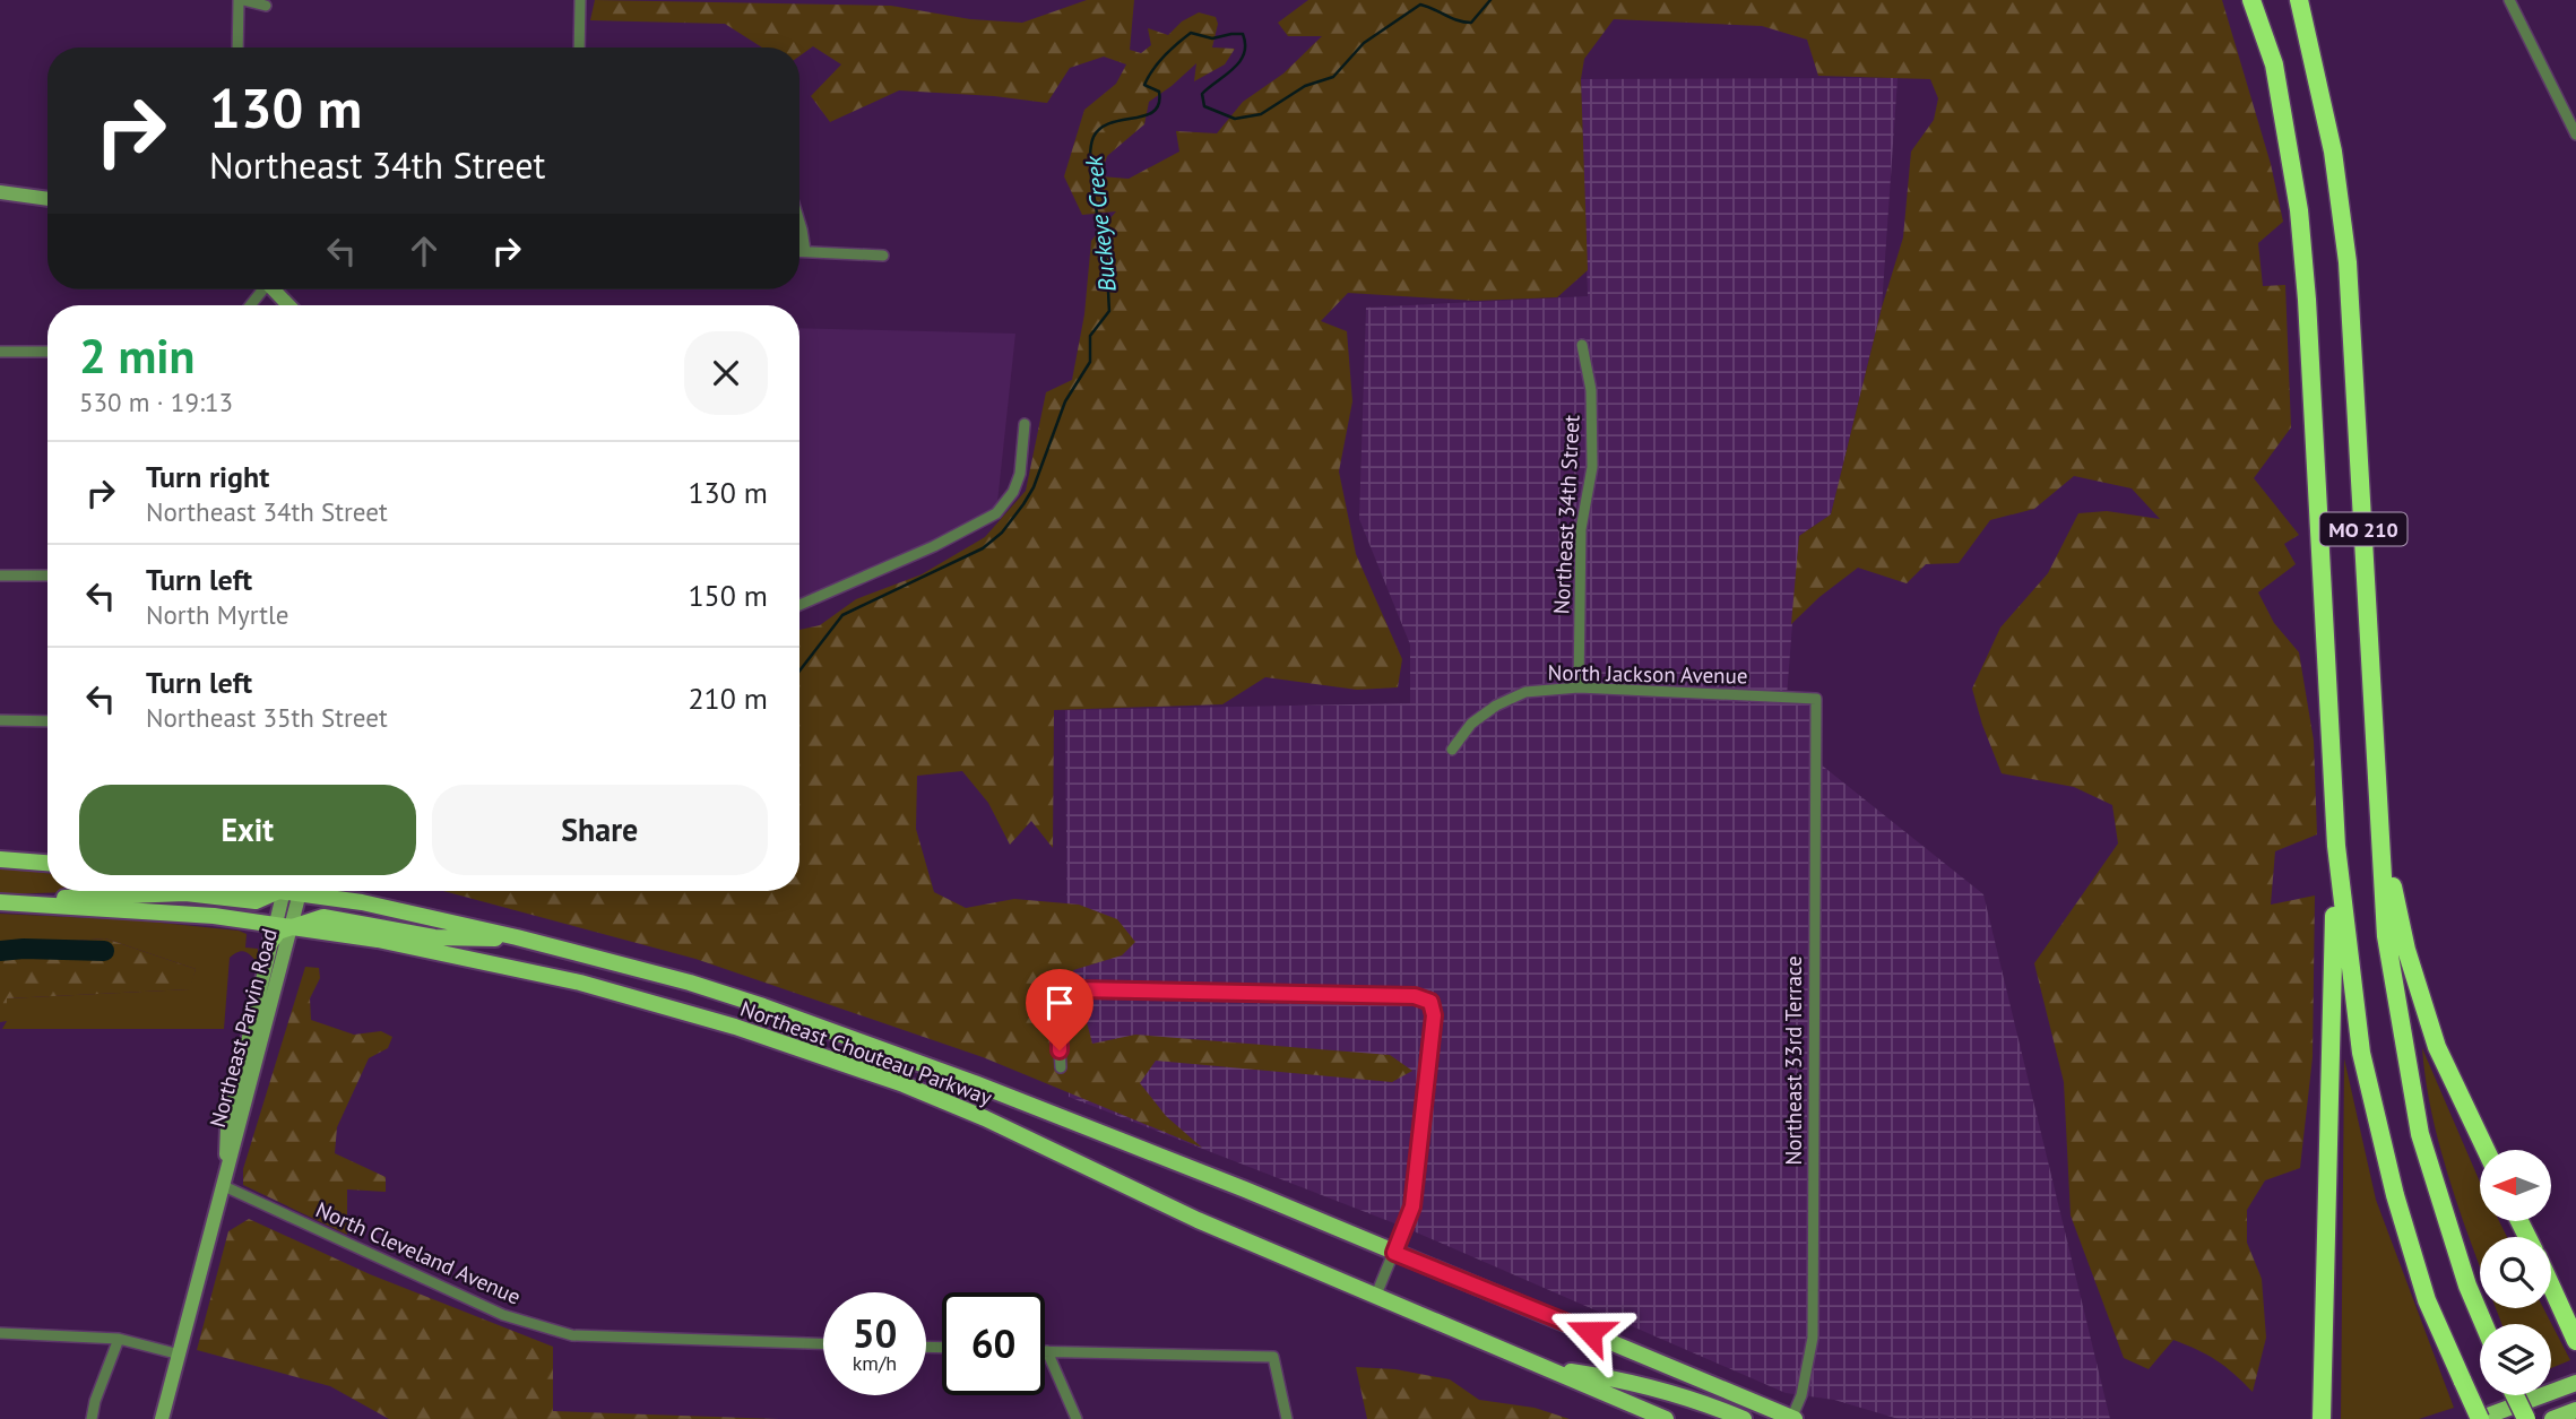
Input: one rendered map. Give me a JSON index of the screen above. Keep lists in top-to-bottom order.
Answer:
{
  "streets": {
    "highway": ["MO 210"],
    "main road": ["Northeast Parvin Road", "Northeast Chouteau Parkway"],
    "street": [
      "Northeast 34th Street",
      "North Jackson Avenue",
      "Northeast 33rd Terrace",
      "North Cleveland Avenue"
    ]
  },
  "crossings": [
    ["Northeast 34th Street", "North Jackson Avenue"],
    ["North Jackson Avenue", "Northeast 33rd Terrace"],
    ["Northeast Parvin Road", "Northeast Chouteau Parkway"],
    ["Northeast Parvin Road", "North Cleveland Avenue"],
    ["Northeast Chouteau Parkway", "Northeast 33rd Terrace"]
  ],
  "water": ["Buckeye Creek"],
  "north": "left",
  "page": {
    "turn": ["130 m", "Northeast 34th Street"],
    "heading": ["2 min", "530 m · 19:13"],
    "list": [
      {
        "name": "Turn right",
        "note": "Northeast 34th Street",
        "value": "130 m"
      },
      {
        "name": "Turn left",
        "note": "North Myrtle",
        "value": "150 m"
      },
      {
        "name": "Turn left",
        "note": "Northeast 35th Street",
        "value": "210 m"
      }
    ],
    "buttons": ["Exit", "Share"],
    "speed": "50 km/h",
    "limit": "60"
  }
}
